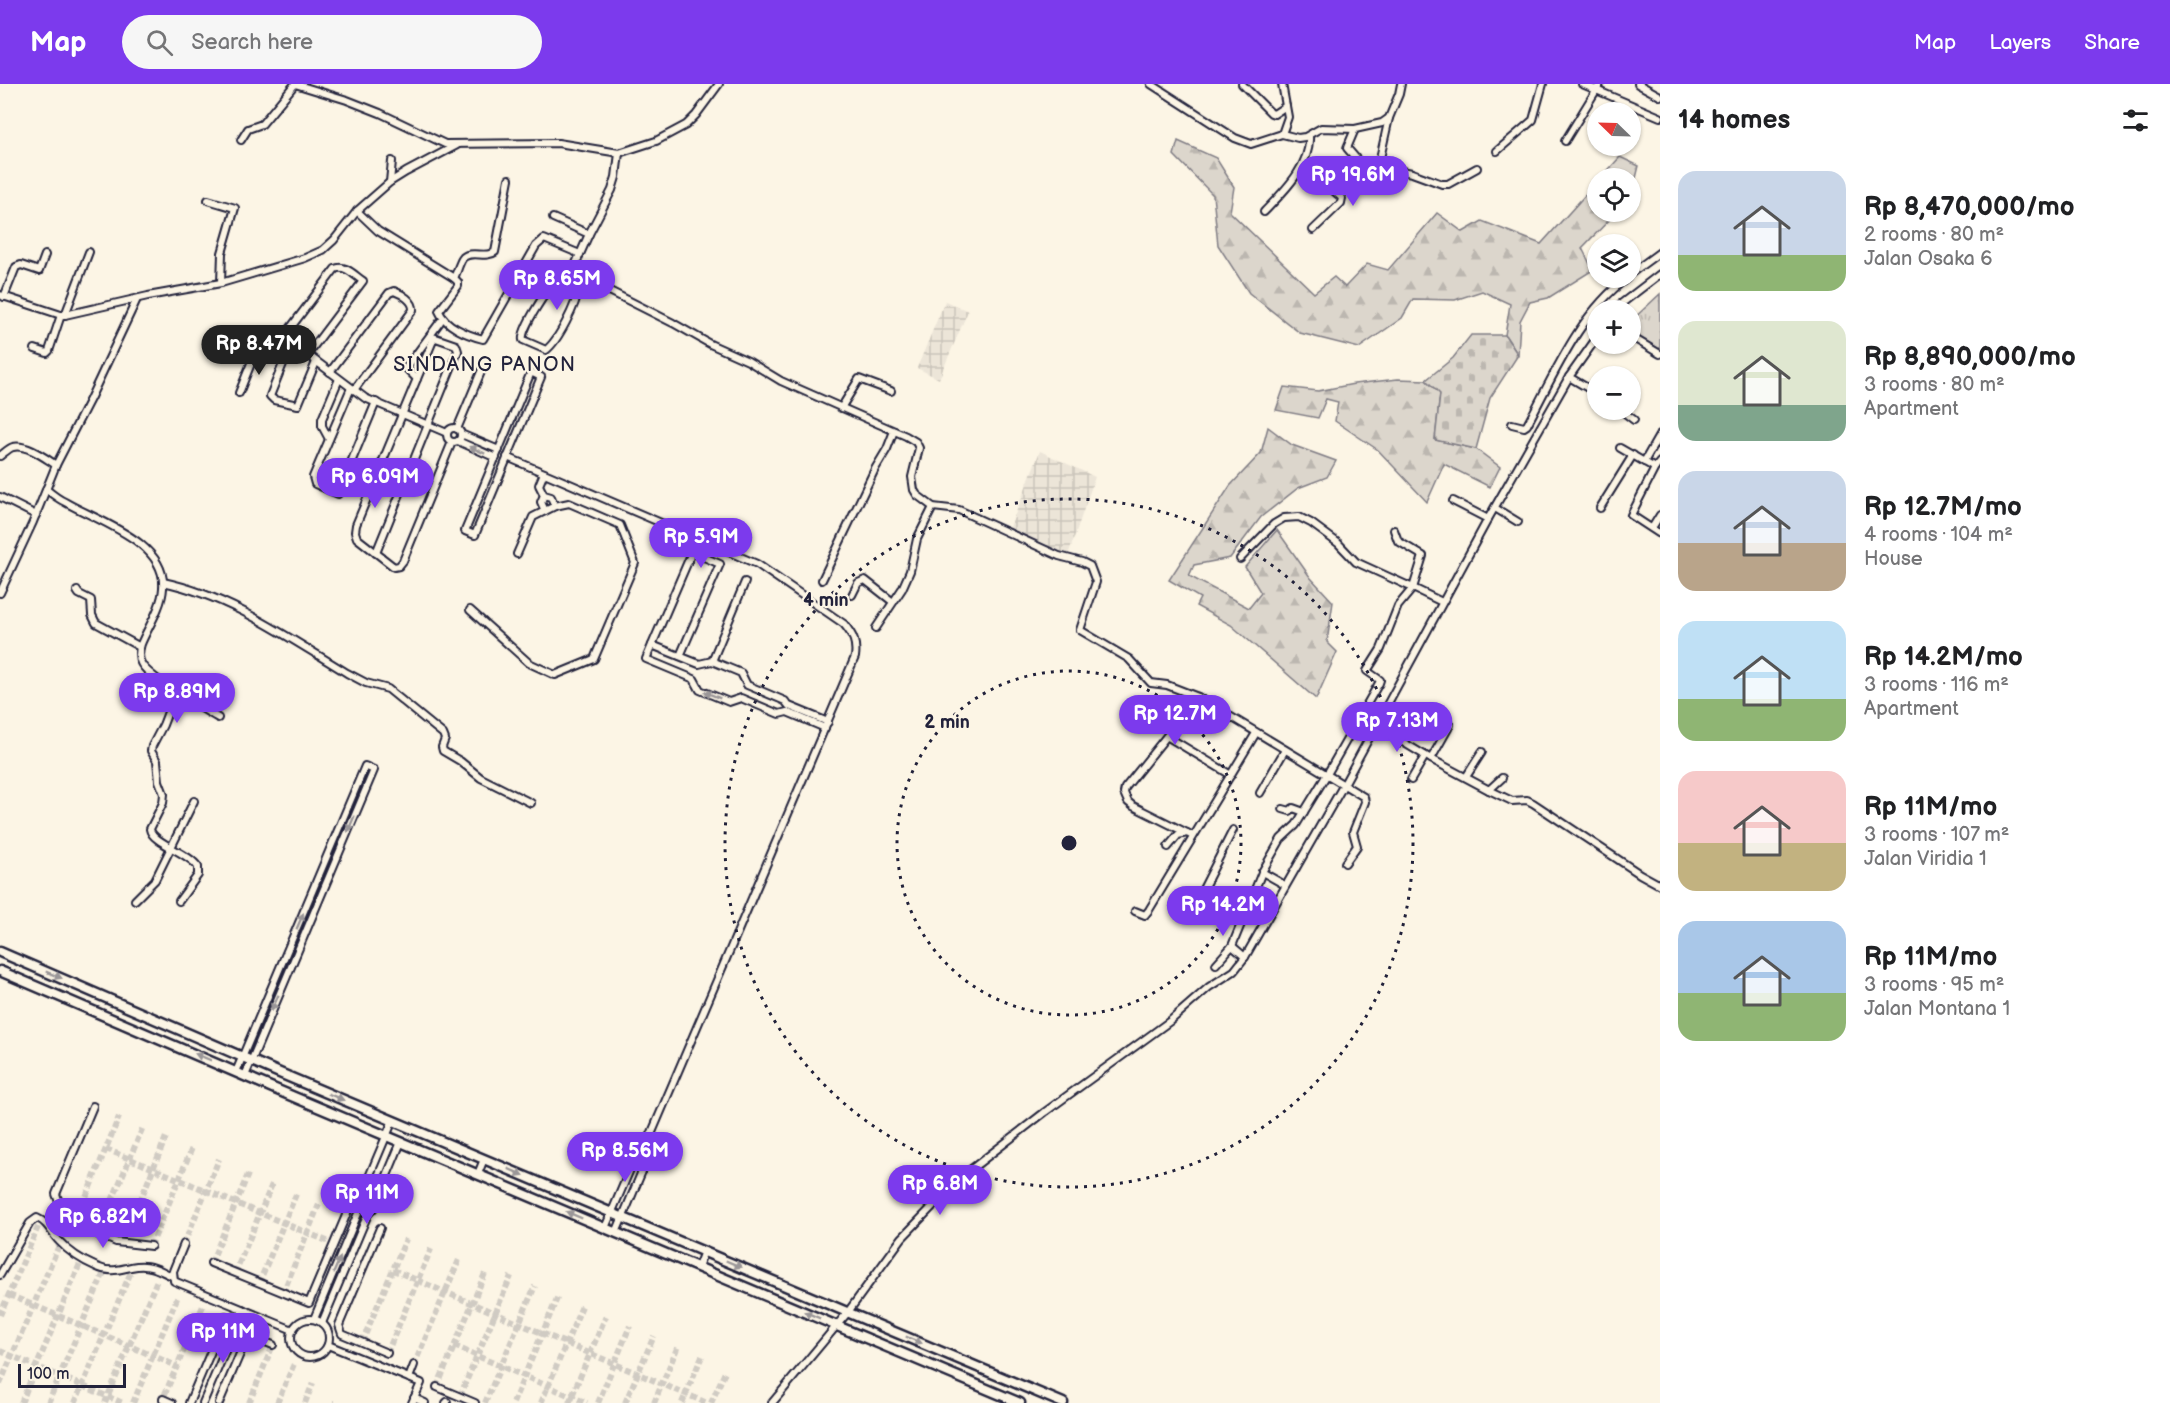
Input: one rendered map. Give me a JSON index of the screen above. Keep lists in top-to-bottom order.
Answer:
{
  "districts": ["SINDANG PANON"],
  "scale_bar": "100 m",
  "north": "top left",
  "page": {
    "header": "Map",
    "search": "Search here",
    "nav": ["Map", "Layers", "Share"],
    "heading": "14 homes",
    "map_buttons": ["+", "−"],
    "price": [
      "Rp 19.6M",
      "Rp 8.65M",
      "Rp 8.47M",
      "Rp 6.09M",
      "Rp 5.9M",
      "Rp 8.89M",
      "Rp 12.7M",
      "Rp 7.13M",
      "Rp 14.2M",
      "Rp 8.56M",
      "Rp 6.8M",
      "Rp 11M",
      "Rp 6.82M",
      "Rp 11M"
    ],
    "list": [
      {
        "name": "Rp 8,470,000/mo",
        "note": "2 rooms · 80 m² · Jalan Osaka 6"
      },
      {
        "name": "Rp 8,890,000/mo",
        "note": "3 rooms · 80 m² · Apartment"
      },
      {
        "name": "Rp 12.7M/mo",
        "note": "4 rooms · 104 m² · House"
      },
      {
        "name": "Rp 14.2M/mo",
        "note": "3 rooms · 116 m² · Apartment"
      },
      {
        "name": "Rp 11M/mo",
        "note": "3 rooms · 107 m² · Jalan Viridia 1"
      },
      {
        "name": "Rp 11M/mo",
        "note": "3 rooms · 95 m² · Jalan Montana 1"
      }
    ],
    "scale": "100 m"
  },
  "rings": ["4 min", "2 min"]
}
